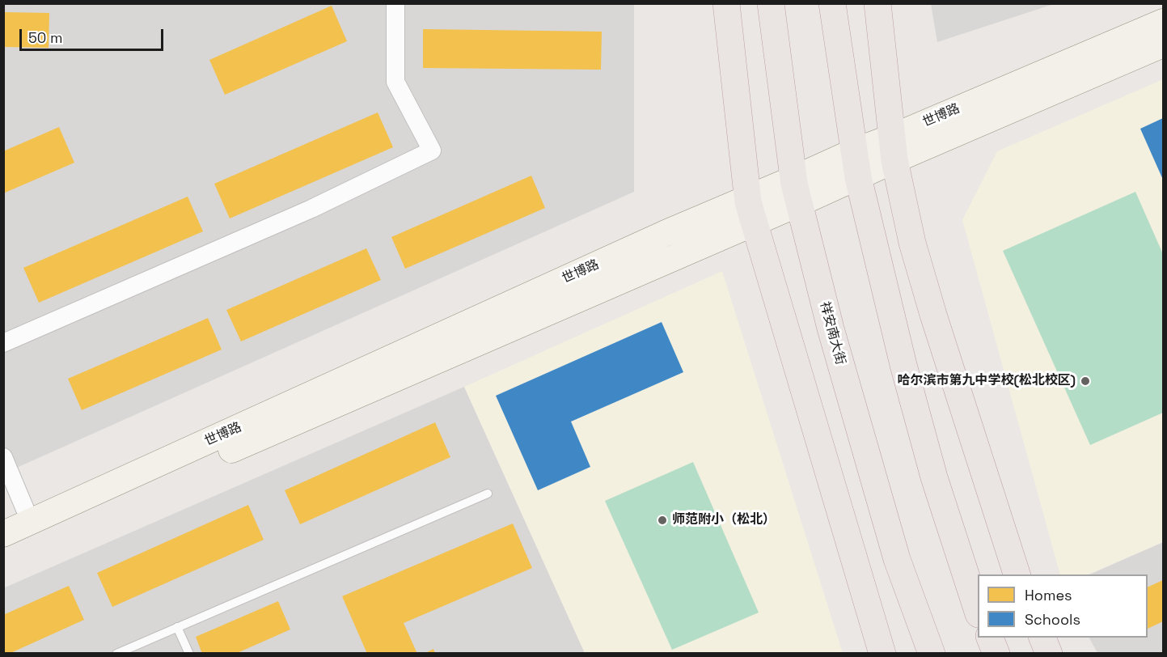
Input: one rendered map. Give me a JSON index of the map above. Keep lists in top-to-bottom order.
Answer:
{
  "streets": {
    "highway": ["祥安南大街"],
    "main road": ["世博路"]
  },
  "crossings": [
    ["世博路", "祥安南大街"]
  ],
  "places": ["哈尔滨市第九中学校(松北校区)", "师范附小（松北）"],
  "legend": ["Homes", "Schools"],
  "scale_bar": "50 m"
}
